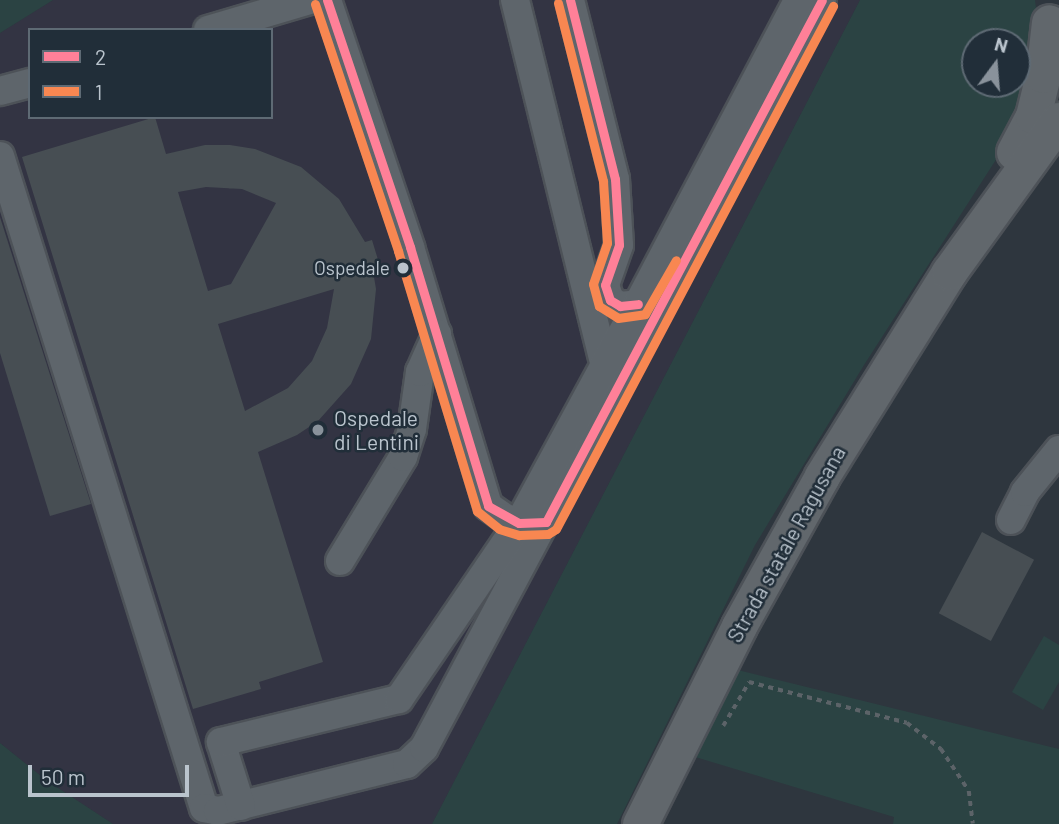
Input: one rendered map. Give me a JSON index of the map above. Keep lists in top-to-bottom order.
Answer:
{
  "streets": {
    "main road": ["Strada statale Ragusana"]
  },
  "places": ["Ospedale", "Ospedale di Lentini"],
  "lines": ["transit line 2", "transit line 1"],
  "legend": ["2", "1"],
  "scale_bar": "50 m",
  "north": "top"
}
